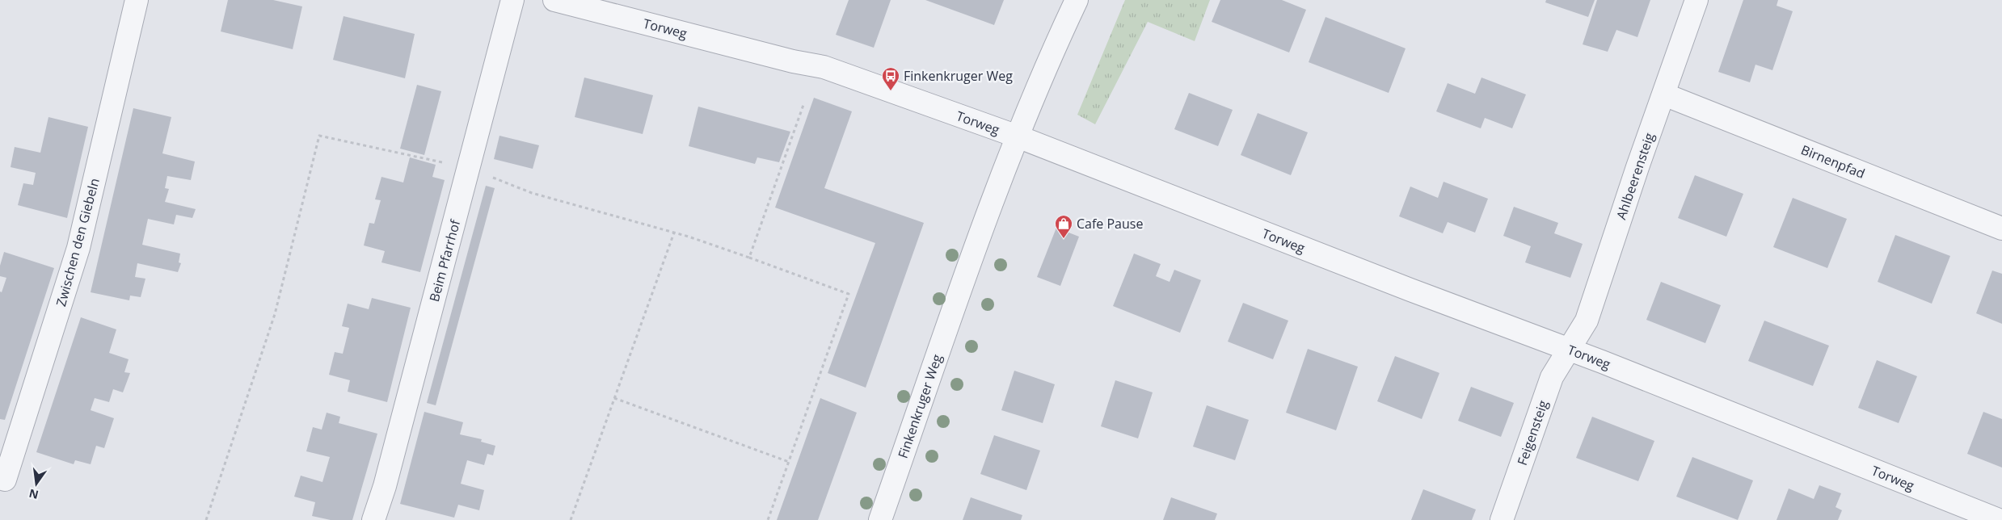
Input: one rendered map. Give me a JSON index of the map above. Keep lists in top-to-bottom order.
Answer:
{
  "streets": {
    "street": [
      "Torweg",
      "Birnenpfad",
      "Ahlbeerensteig",
      "Zwischen den Giebeln",
      "Beim Pfarrhof",
      "Finkenkruger Weg",
      "Feigensteig"
    ]
  },
  "crossings": [
    ["Torweg", "Ahlbeerensteig"],
    ["Torweg", "Finkenkruger Weg"],
    ["Torweg", "Feigensteig"],
    ["Birnenpfad", "Ahlbeerensteig"],
    ["Ahlbeerensteig", "Feigensteig"]
  ],
  "places": {
    "bus stop": ["Finkenkruger Weg"],
    "shop": ["Cafe Pause"]
  },
  "north": "bottom"
}
